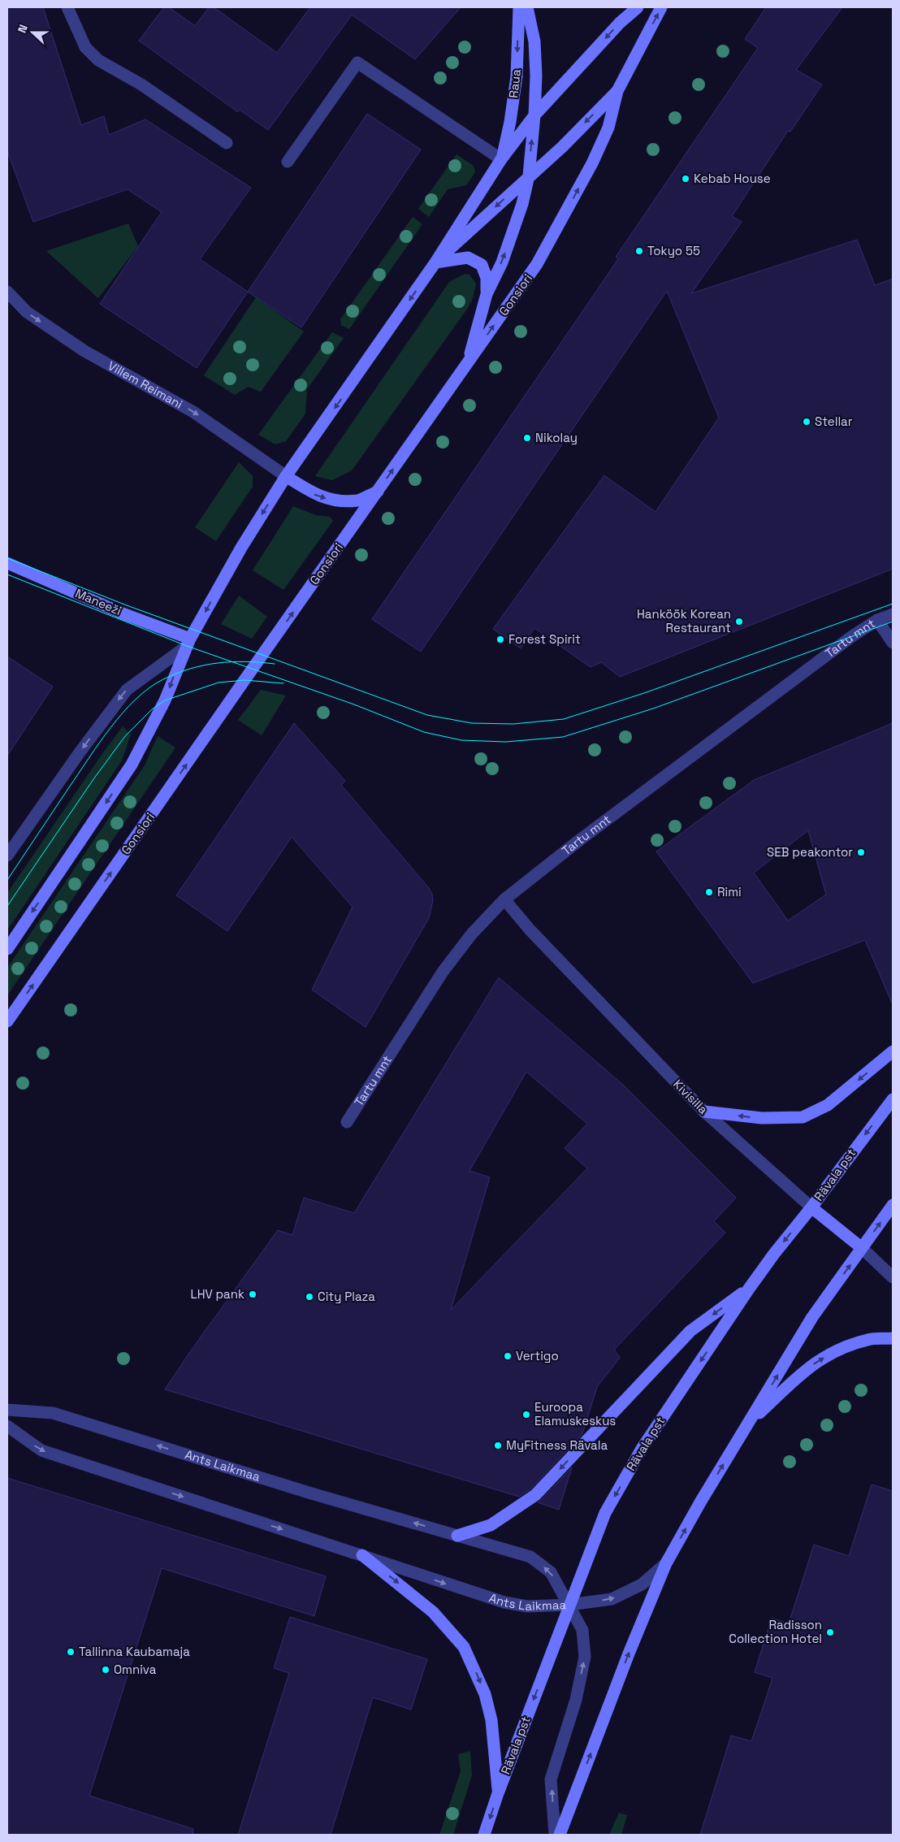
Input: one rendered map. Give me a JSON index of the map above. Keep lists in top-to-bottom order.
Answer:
{
  "streets": {
    "street": [
      "Raua",
      "Gonsiori",
      "Villem Reimani",
      "Maneeži",
      "Tartu mnt",
      "Kivisilla",
      "Rävala pst",
      "Ants Laikmaa"
    ]
  },
  "crossings": [
    ["Raua", "Gonsiori"],
    ["Gonsiori", "Villem Reimani"],
    ["Gonsiori", "Maneeži"],
    ["Tartu mnt", "Kivisilla"],
    ["Kivisilla", "Rävala pst"],
    ["Rävala pst", "Ants Laikmaa"]
  ],
  "one_way": ["Villem Reimani"],
  "places": [
    "Kebab House",
    "Tokyo 55",
    "Stellar",
    "Nikolay",
    "Hanköök Korean Restaurant",
    "Forest Spirit",
    "SEB peakontor",
    "Rimi",
    "LHV pank",
    "City Plaza",
    "Vertigo",
    "Euroopa Elamuskeskus",
    "MyFitness Rävala",
    "Radisson Collection Hotel",
    "Tallinna Kaubamaja",
    "Omniva"
  ],
  "north": "left"
}
